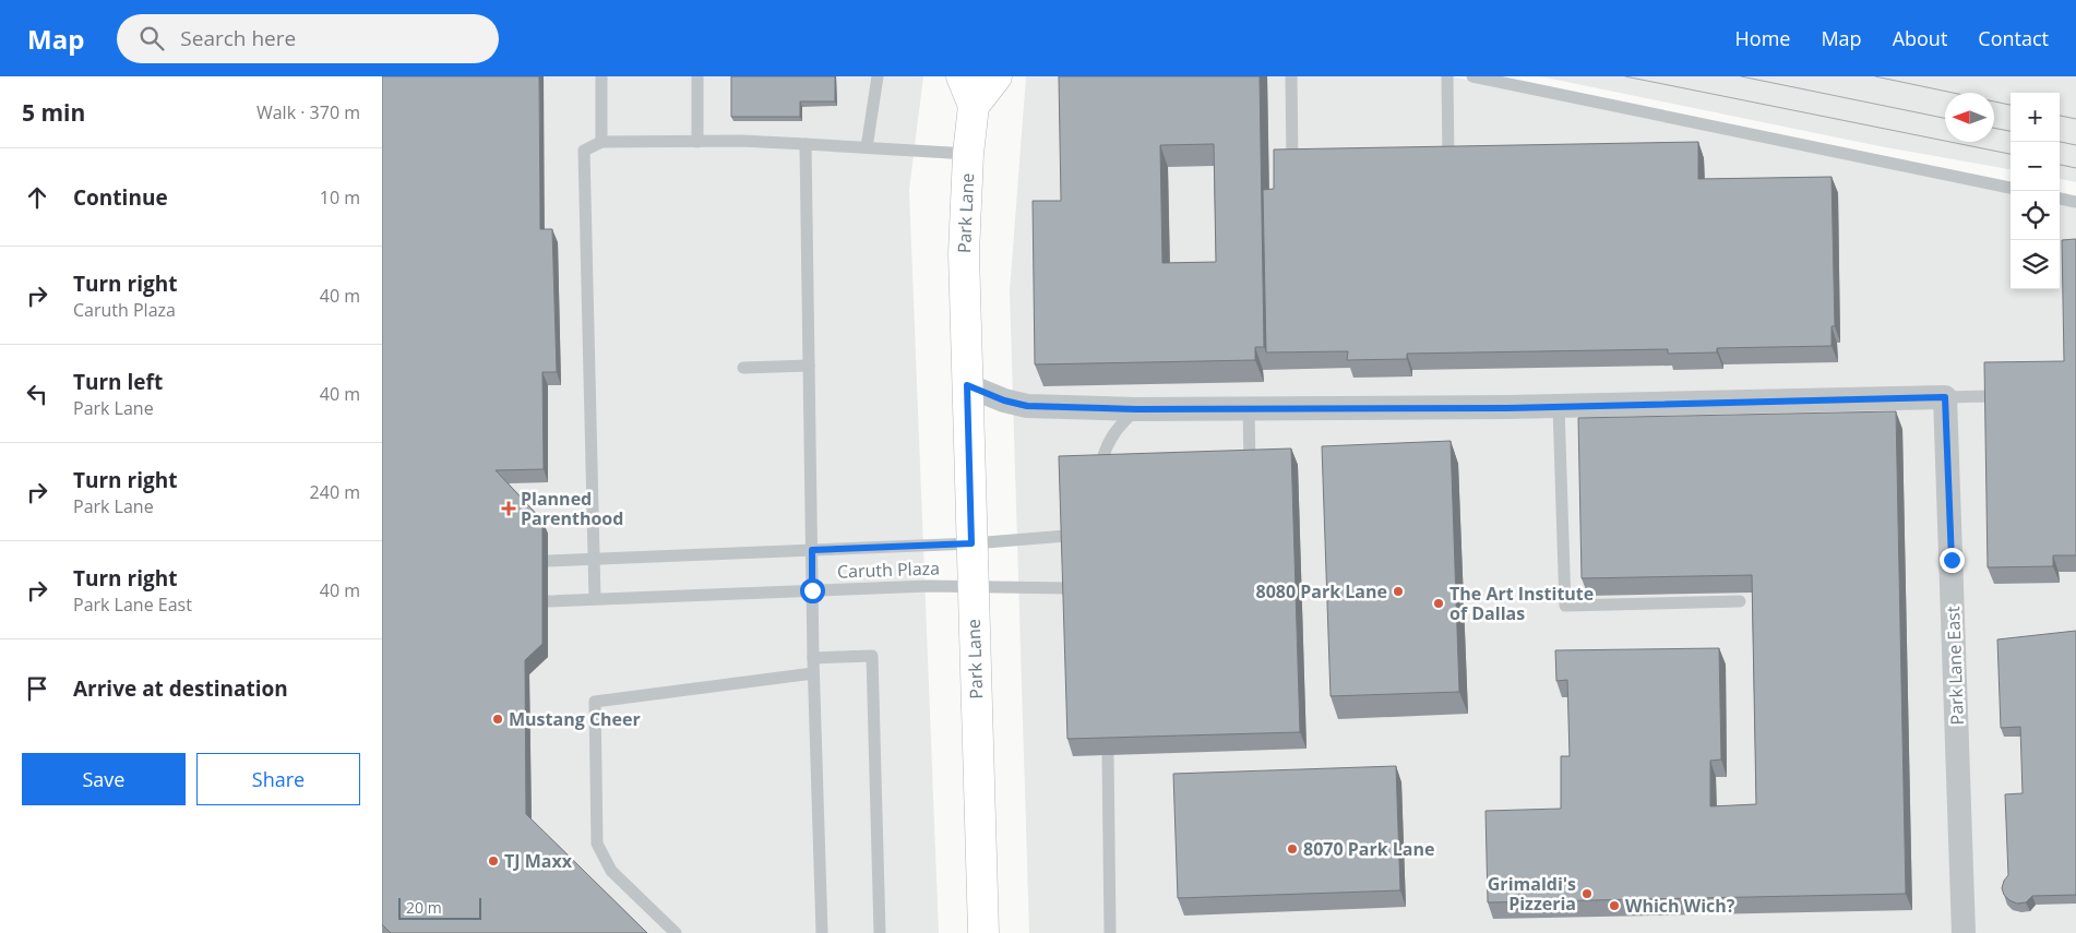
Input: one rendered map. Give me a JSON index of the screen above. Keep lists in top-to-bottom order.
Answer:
{
  "streets": {
    "main road": ["Park Lane"],
    "street": ["Park Lane East"],
    "lane": ["Caruth Plaza"]
  },
  "crossings": [
    ["Park Lane", "Caruth Plaza"]
  ],
  "places": {
    "health": ["Planned Parenthood"],
    "other": [
      "8080 Park Lane",
      "The Art Institute of Dallas",
      "Mustang Cheer",
      "8070 Park Lane",
      "TJ Maxx",
      "Grimaldi's Pizzeria",
      "Which Wich?"
    ]
  },
  "scale_bar": "20 m",
  "north": "left",
  "page": {
    "header": "Map",
    "search": "Search here",
    "nav": [
      "Home",
      "Map",
      "About",
      "Contact"
    ],
    "heading": ["5 min", "Walk · 370 m"],
    "map_buttons": ["+", "−"],
    "list": [
      ["Continue", "10 m"],
      ["Turn right", "Caruth Plaza", "40 m"],
      ["Turn left", "Park Lane", "40 m"],
      ["Turn right", "Park Lane", "240 m"],
      ["Turn right", "Park Lane East", "40 m"],
      "Arrive at destination"
    ],
    "buttons": ["Save", "Share"],
    "scale": "20 m"
  }
}
